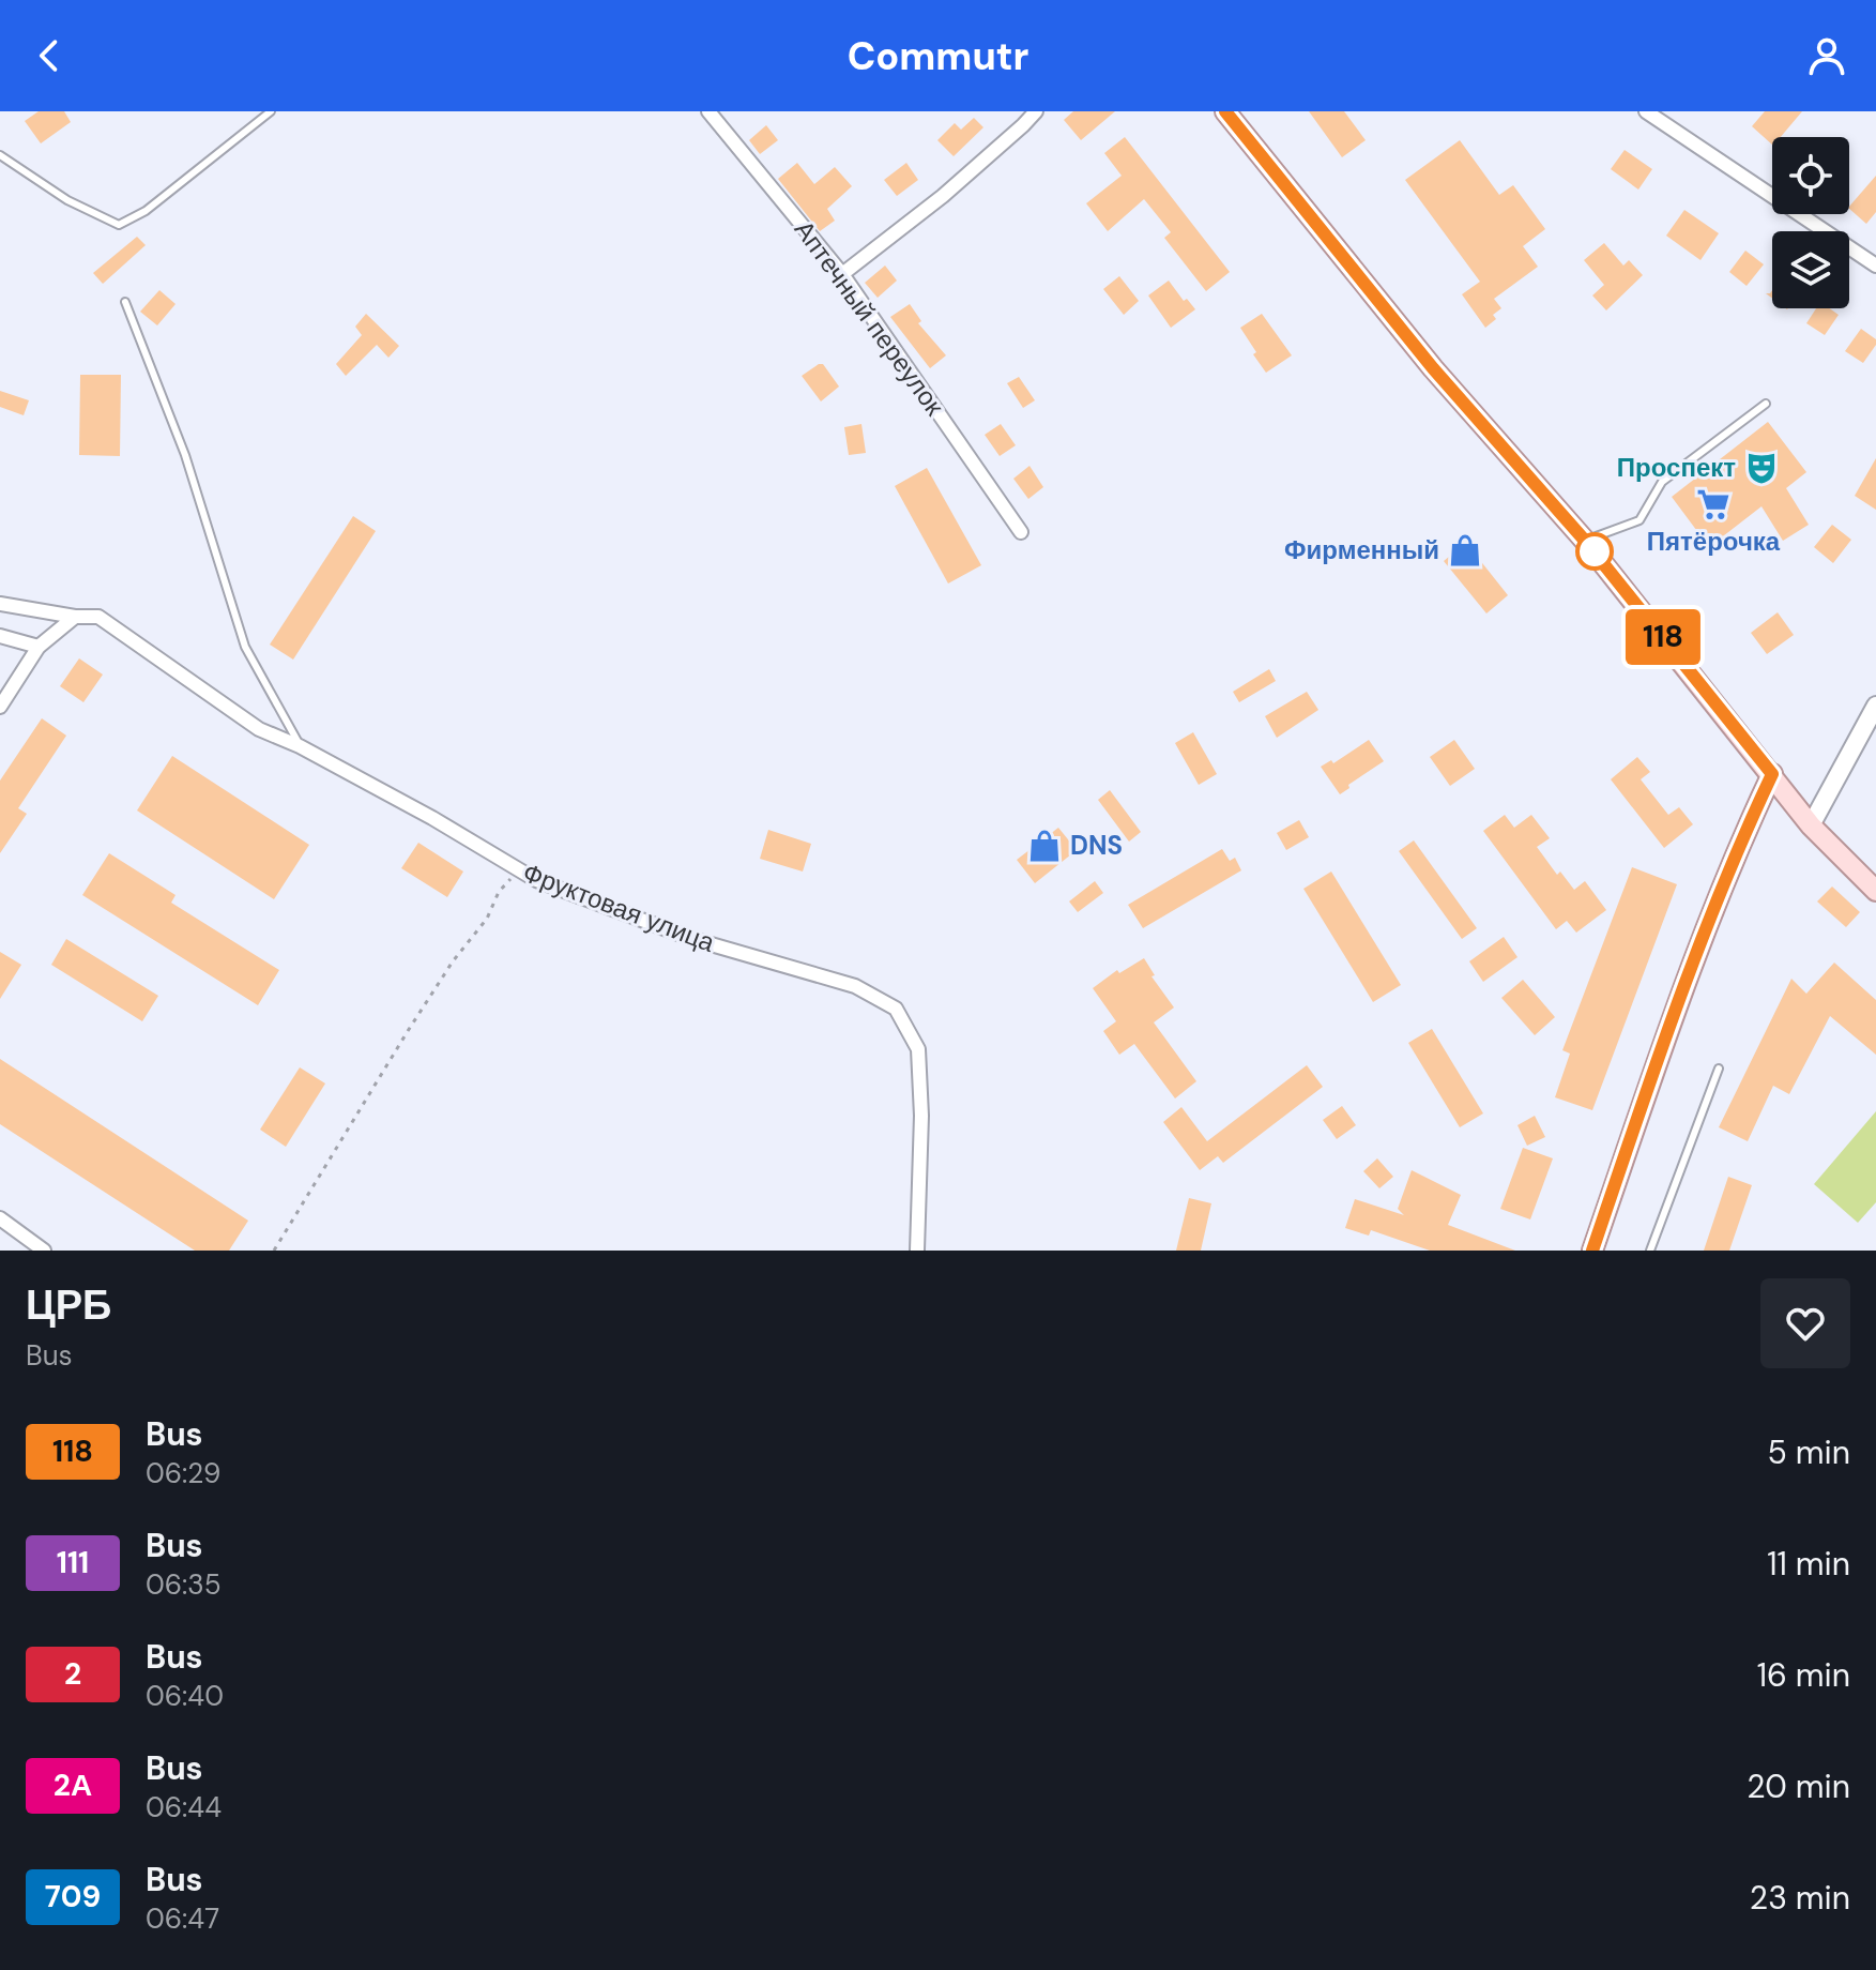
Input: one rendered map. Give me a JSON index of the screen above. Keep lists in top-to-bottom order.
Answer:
{
  "streets": {
    "street": ["Аптечный переулок", "Фруктовая улица"]
  },
  "places": {
    "theatre": ["Проспект"],
    "supermarket": ["Пятёрочка"],
    "shop": ["Фирменный", "DNS"]
  },
  "lines": ["bus line 118"],
  "page": {
    "header": "Commutr",
    "on_map": "118",
    "heading": ["ЦРБ", "Bus"],
    "list": [
      {
        "mark": "118",
        "name": "Bus",
        "note": "06:29",
        "value": "5 min"
      },
      {
        "mark": "111",
        "name": "Bus",
        "note": "06:35",
        "value": "11 min"
      },
      {
        "mark": "2",
        "name": "Bus",
        "note": "06:40",
        "value": "16 min"
      },
      {
        "mark": "2А",
        "name": "Bus",
        "note": "06:44",
        "value": "20 min"
      },
      {
        "mark": "709",
        "name": "Bus",
        "note": "06:47",
        "value": "23 min"
      }
    ]
  }
}
